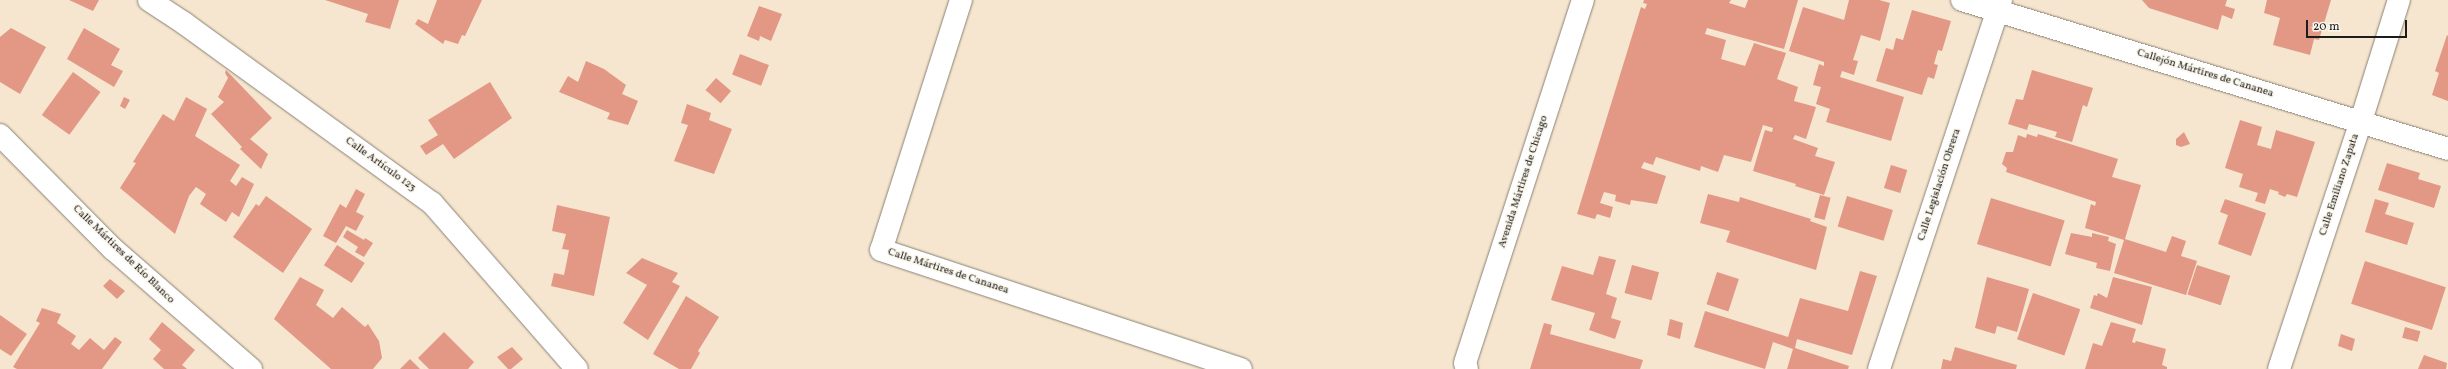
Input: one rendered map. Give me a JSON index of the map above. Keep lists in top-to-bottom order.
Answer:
{
  "streets": {
    "street": [
      "Callejón Mártires de Cananea",
      "Calle Artículo 123",
      "Avenida Mártires de Chicago",
      "Calle Legislación Obrera",
      "Calle Emiliano Zapata",
      "Calle Mártires de Río Blanco",
      "Calle Mártires de Cananea"
    ]
  },
  "crossings": [
    ["Callejón Mártires de Cananea", "Calle Legislación Obrera"],
    ["Callejón Mártires de Cananea", "Calle Emiliano Zapata"]
  ],
  "scale_bar": "20 m"
}
